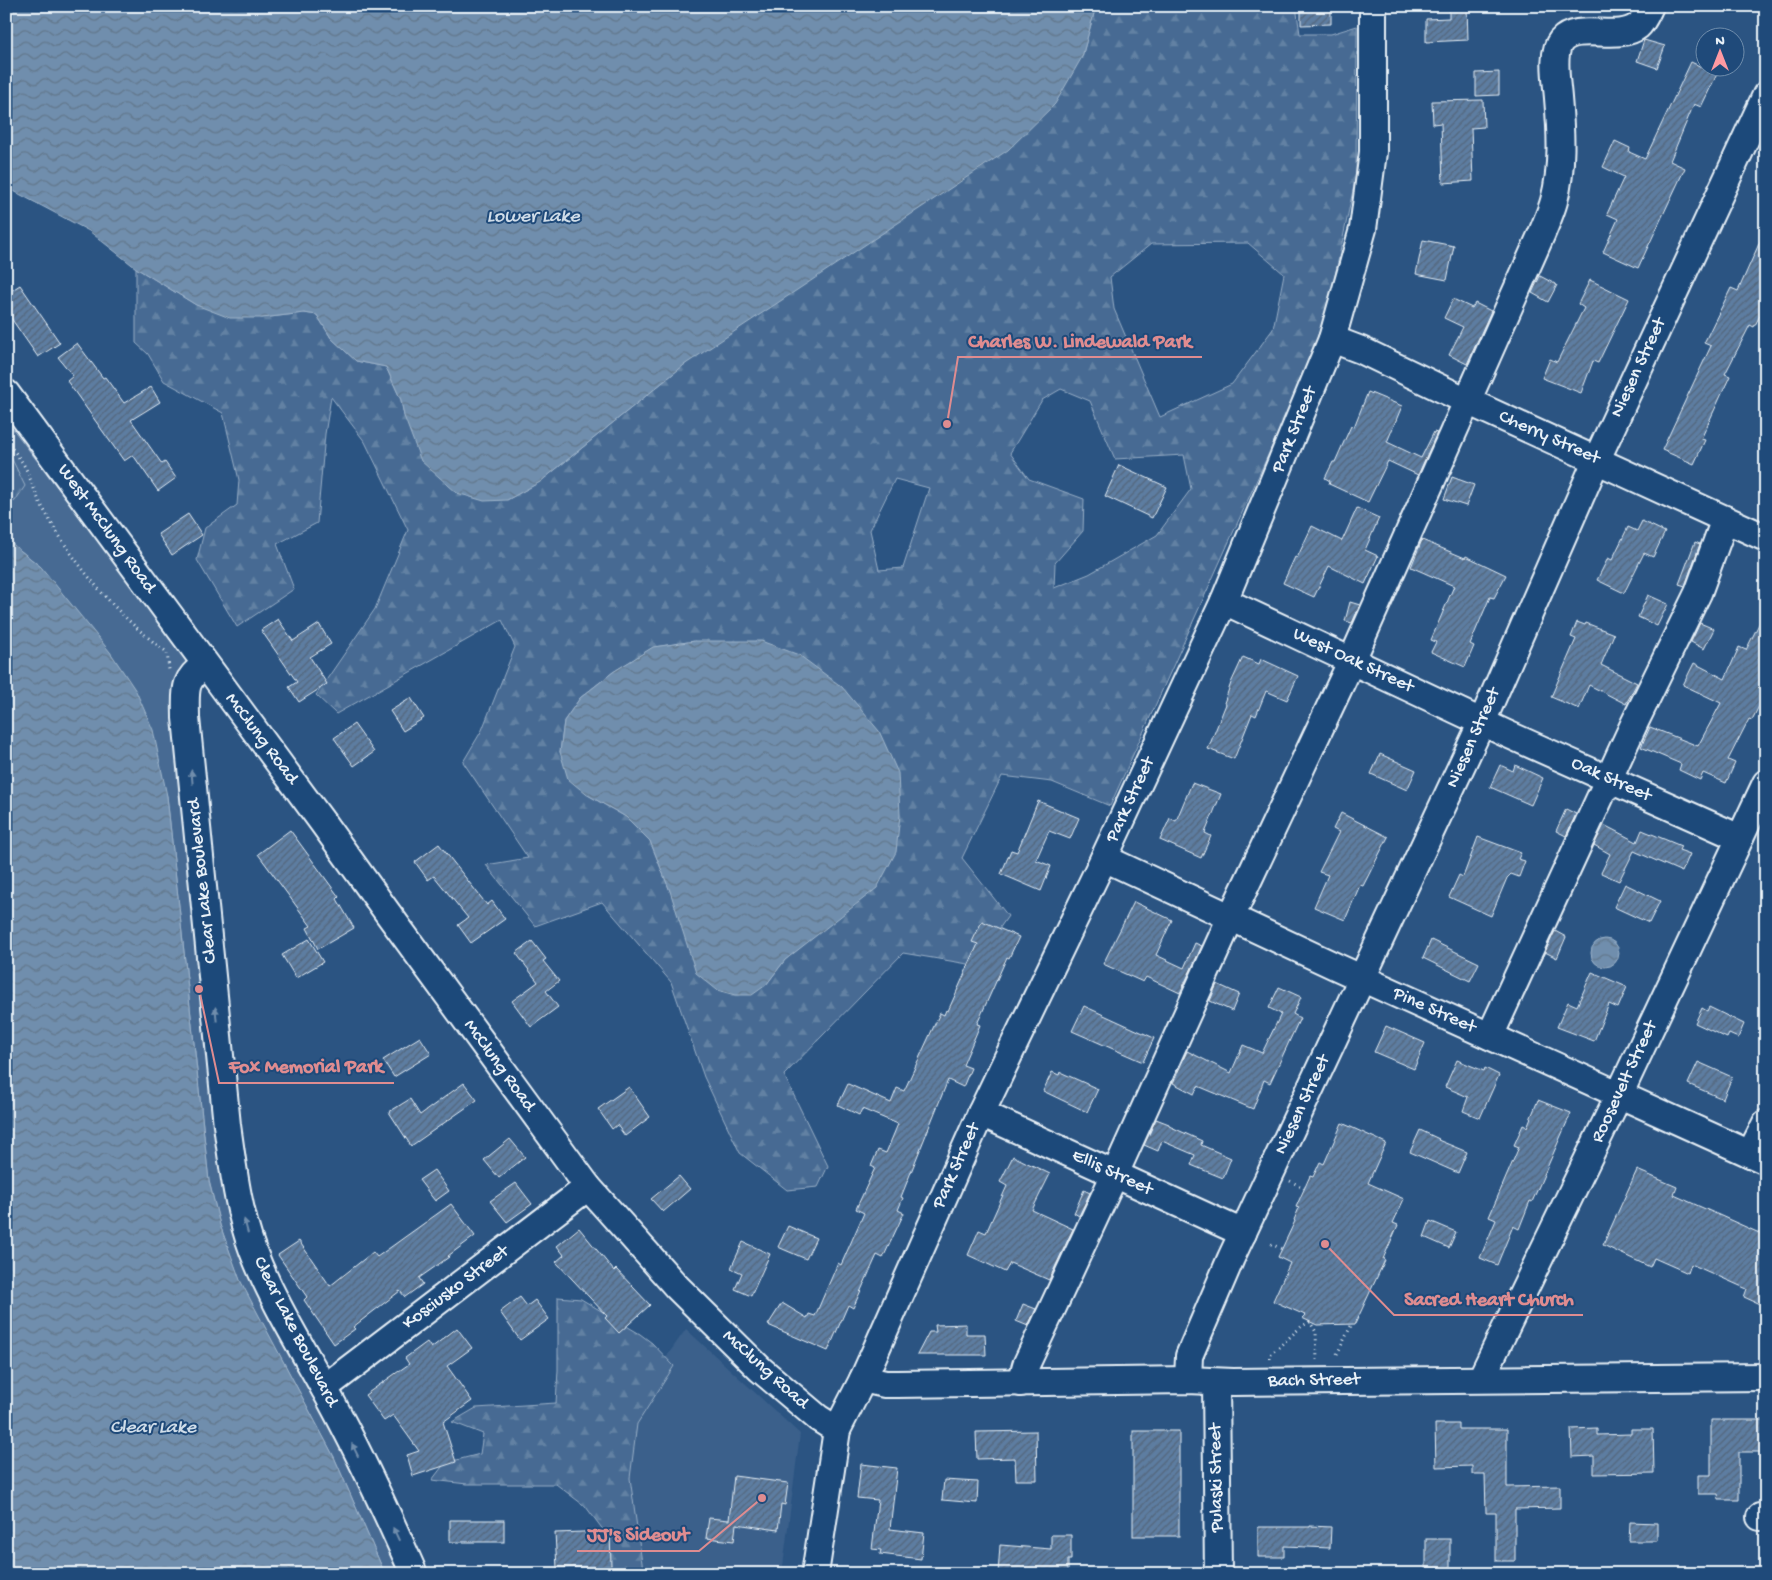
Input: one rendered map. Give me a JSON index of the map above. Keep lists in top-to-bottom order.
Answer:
{
  "streets": {
    "street": [
      "Niesen Street",
      "Park Street",
      "Cherry Street",
      "West McClung Road",
      "West Oak Street",
      "McClung Road",
      "Oak Street",
      "Clear Lake Boulevard",
      "Pine Street",
      "Roosevelt Street",
      "Ellis Street",
      "Kosciusko Street",
      "Bach Street",
      "Pulaski Street"
    ]
  },
  "crossings": [
    ["Niesen Street", "Cherry Street"],
    ["Niesen Street", "West Oak Street"],
    ["Niesen Street", "Oak Street"],
    ["Niesen Street", "Pine Street"],
    ["Niesen Street", "Ellis Street"],
    ["Niesen Street", "Bach Street"],
    ["Park Street", "Cherry Street"],
    ["Park Street", "West Oak Street"],
    ["Park Street", "McClung Road"],
    ["Park Street", "Pine Street"],
    ["Park Street", "Ellis Street"],
    ["Park Street", "Bach Street"],
    ["West McClung Road", "McClung Road"],
    ["West McClung Road", "Clear Lake Boulevard"],
    ["West Oak Street", "Oak Street"],
    ["McClung Road", "Clear Lake Boulevard"],
    ["McClung Road", "Kosciusko Street"],
    ["Oak Street", "Roosevelt Street"],
    ["Clear Lake Boulevard", "Kosciusko Street"],
    ["Pine Street", "Roosevelt Street"],
    ["Roosevelt Street", "Bach Street"],
    ["Bach Street", "Pulaski Street"]
  ],
  "one_way": ["Clear Lake Boulevard"],
  "water": ["Lower Lake", "Clear Lake"],
  "places": [
    "Charles W. Lindewald Park",
    "Fox Memorial Park",
    "Sacred Heart Church",
    "JJ's Sideout"
  ],
  "north": "top"
}
